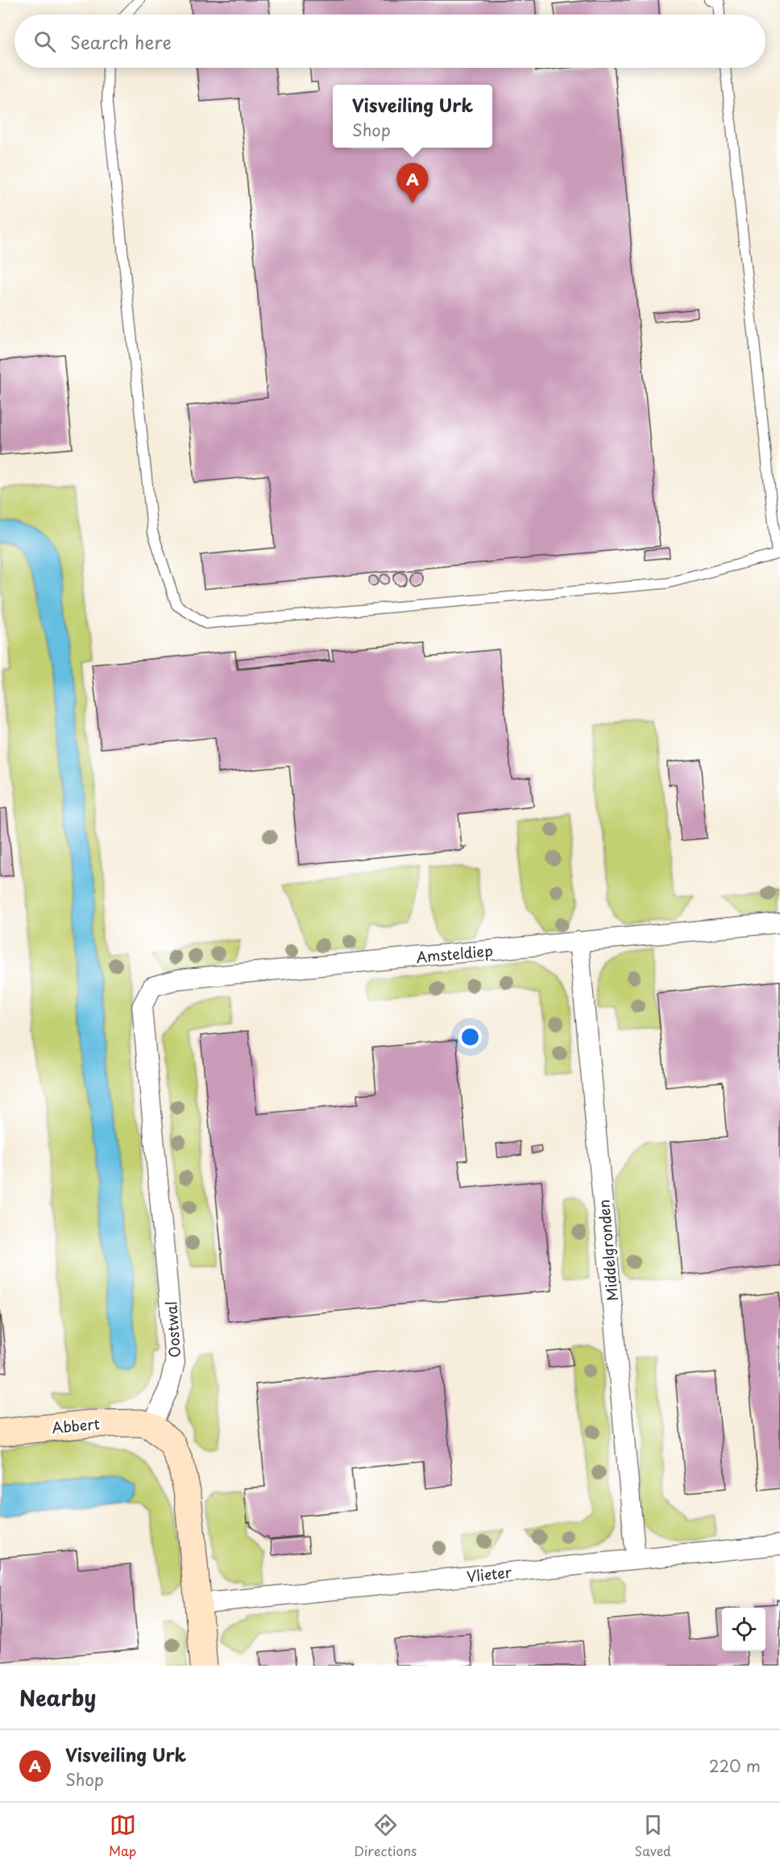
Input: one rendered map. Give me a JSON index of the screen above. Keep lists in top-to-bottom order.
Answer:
{
  "streets": {
    "street": [
      "Amsteldiep",
      "Middelgronden",
      "Oostwal",
      "Abbert",
      "Vlieter"
    ]
  },
  "crossings": [
    ["Amsteldiep", "Middelgronden"],
    ["Amsteldiep", "Oostwal"],
    ["Middelgronden", "Vlieter"],
    ["Oostwal", "Abbert"]
  ],
  "page": {
    "search": "Search here",
    "popup": ["Visveiling Urk", "Shop"],
    "pins": "A",
    "heading": "Nearby",
    "list": [
      {
        "mark": "A",
        "name": "Visveiling Urk",
        "note": "Shop",
        "value": "220 m"
      }
    ],
    "nav": ["Map", "Directions", "Saved"]
  }
}
